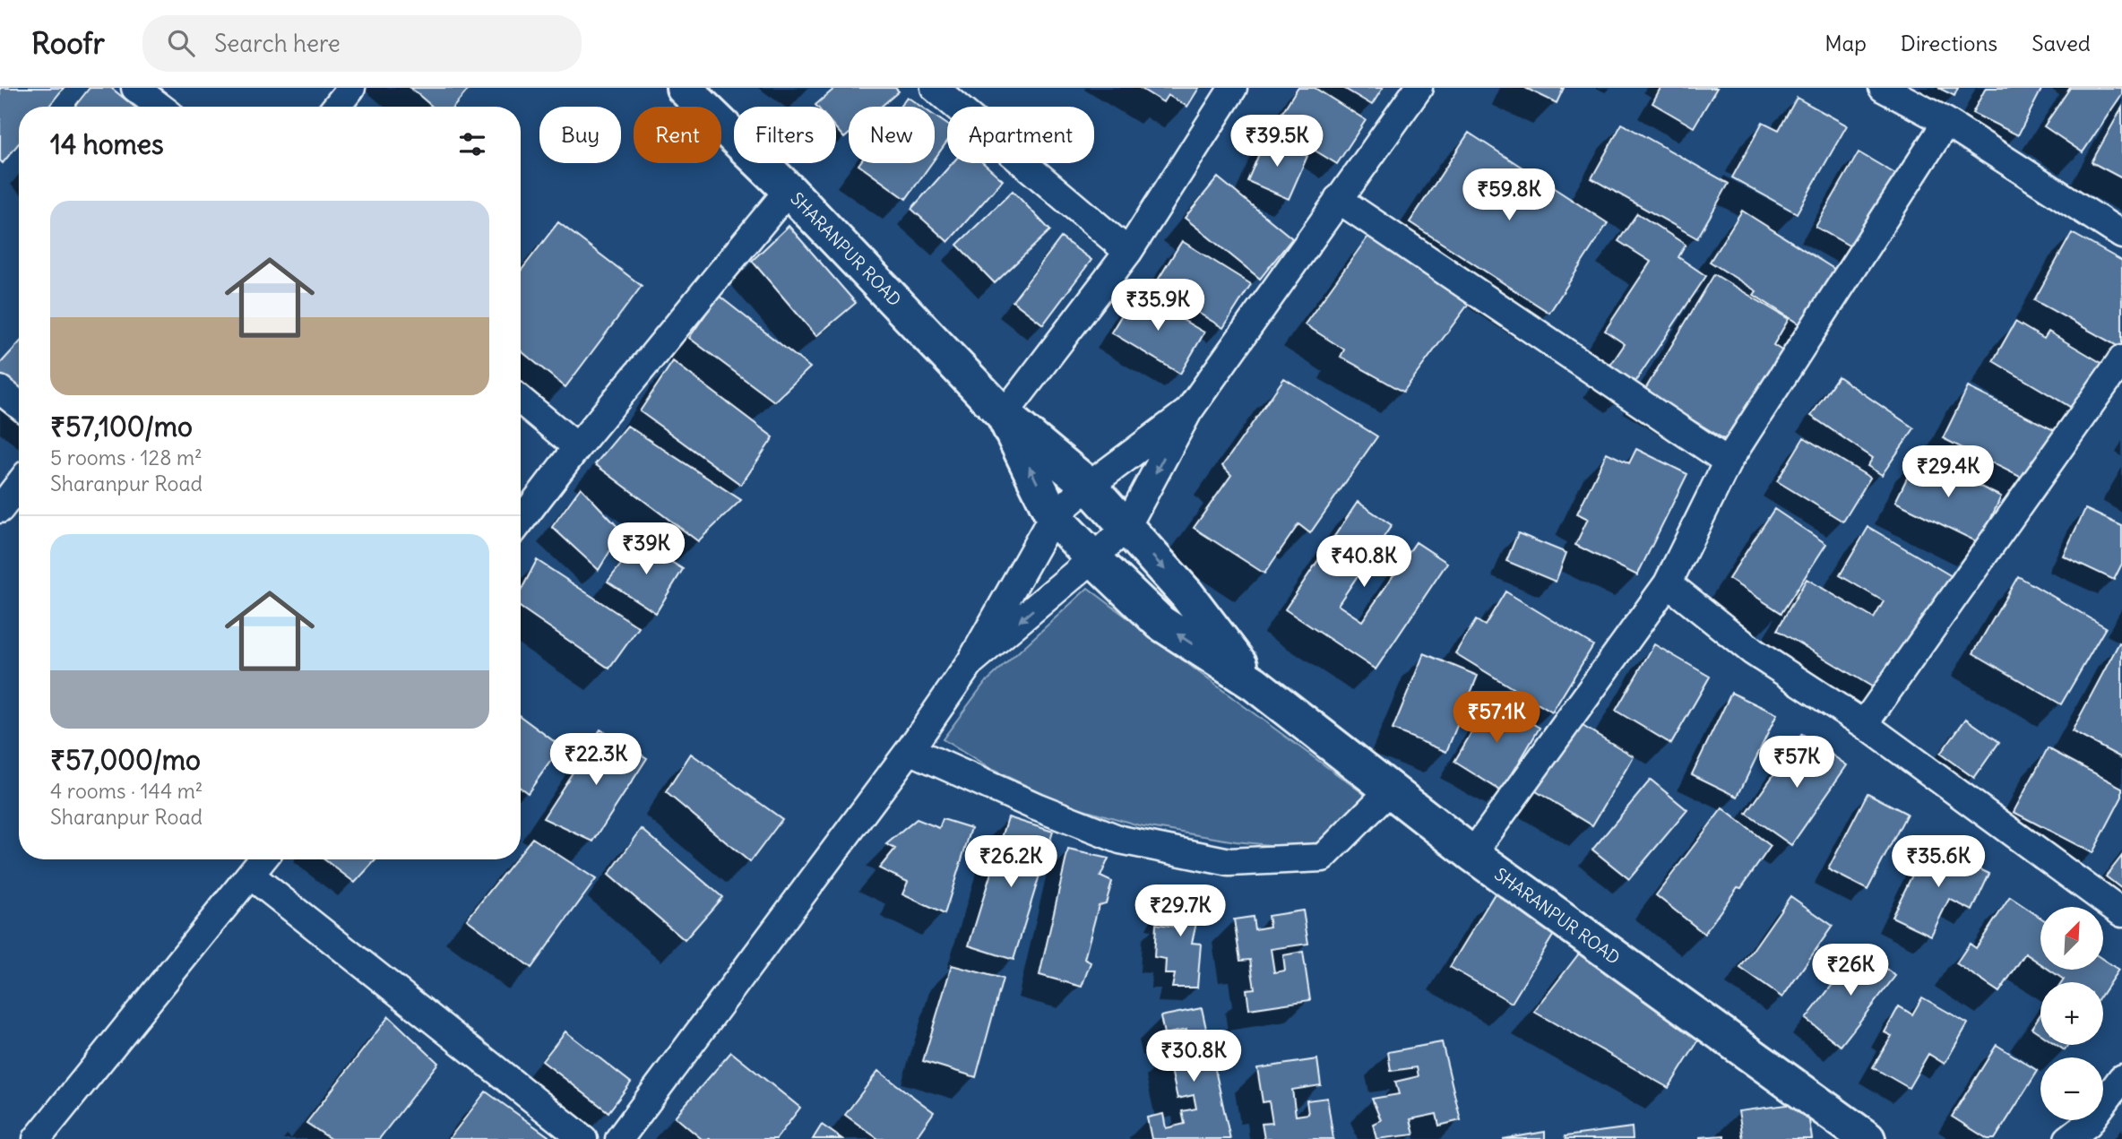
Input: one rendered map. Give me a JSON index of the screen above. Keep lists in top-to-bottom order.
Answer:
{
  "streets": {
    "main road": ["SHARANPUR ROAD"]
  },
  "north": "top right",
  "page": {
    "header": "Roofr",
    "search": "Search here",
    "nav": ["Map", "Directions", "Saved"],
    "chip": [
      "Buy",
      "Rent",
      "Filters",
      "New",
      "Apartment"
    ],
    "heading": "14 homes",
    "price": [
      "₹39.5K",
      "₹59.8K",
      "₹35.9K",
      "₹29.4K",
      "₹39K",
      "₹40.8K",
      "₹57.1K",
      "₹22.3K",
      "₹57K",
      "₹26.2K",
      "₹35.6K",
      "₹29.7K",
      "₹26K",
      "₹30.8K"
    ],
    "list": [
      {
        "name": "₹57,100/mo",
        "note": "5 rooms · 128 m² · Sharanpur Road"
      },
      {
        "name": "₹57,000/mo",
        "note": "4 rooms · 144 m² · Sharanpur Road"
      }
    ],
    "map_buttons": ["+", "−"]
  }
}
